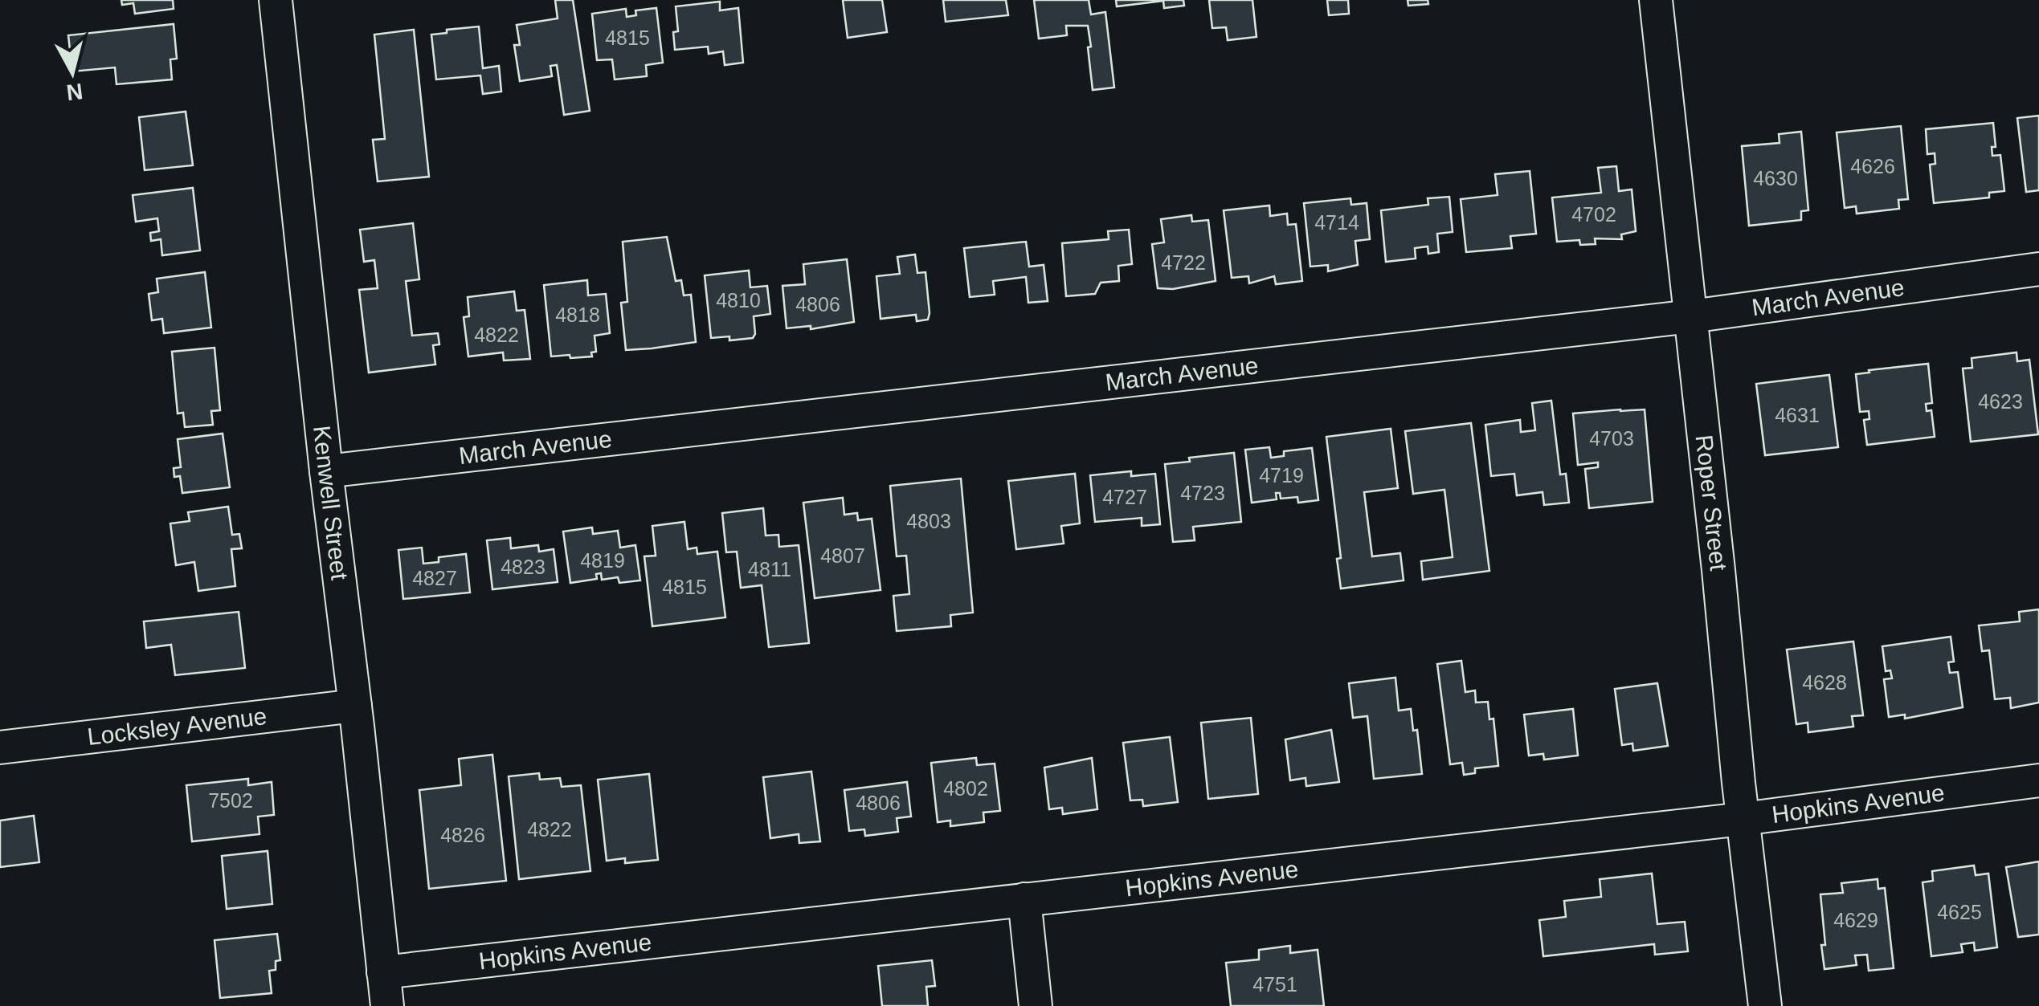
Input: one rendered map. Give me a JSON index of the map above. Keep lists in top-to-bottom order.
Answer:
{
  "streets": {
    "street": [
      "March Avenue",
      "Roper Street",
      "Kenwell Street",
      "Locksley Avenue",
      "Hopkins Avenue"
    ]
  },
  "crossings": [
    ["March Avenue", "Roper Street"],
    ["March Avenue", "Kenwell Street"],
    ["Roper Street", "Hopkins Avenue"],
    ["Kenwell Street", "Locksley Avenue"],
    ["Kenwell Street", "Hopkins Avenue"]
  ],
  "house_numbers": [
    "4815",
    "4626",
    "4630",
    "4702",
    "4714",
    "4722",
    "4810",
    "4806",
    "4818",
    "4822",
    "4623",
    "4631",
    "4703",
    "4719",
    "4723",
    "4727",
    "4803",
    "4807",
    "4819",
    "4823",
    "4811",
    "4827",
    "4815",
    "4628",
    "4802",
    "7502",
    "4806",
    "4822",
    "4826",
    "4625",
    "4629",
    "4751"
  ],
  "north": "bottom"
}
